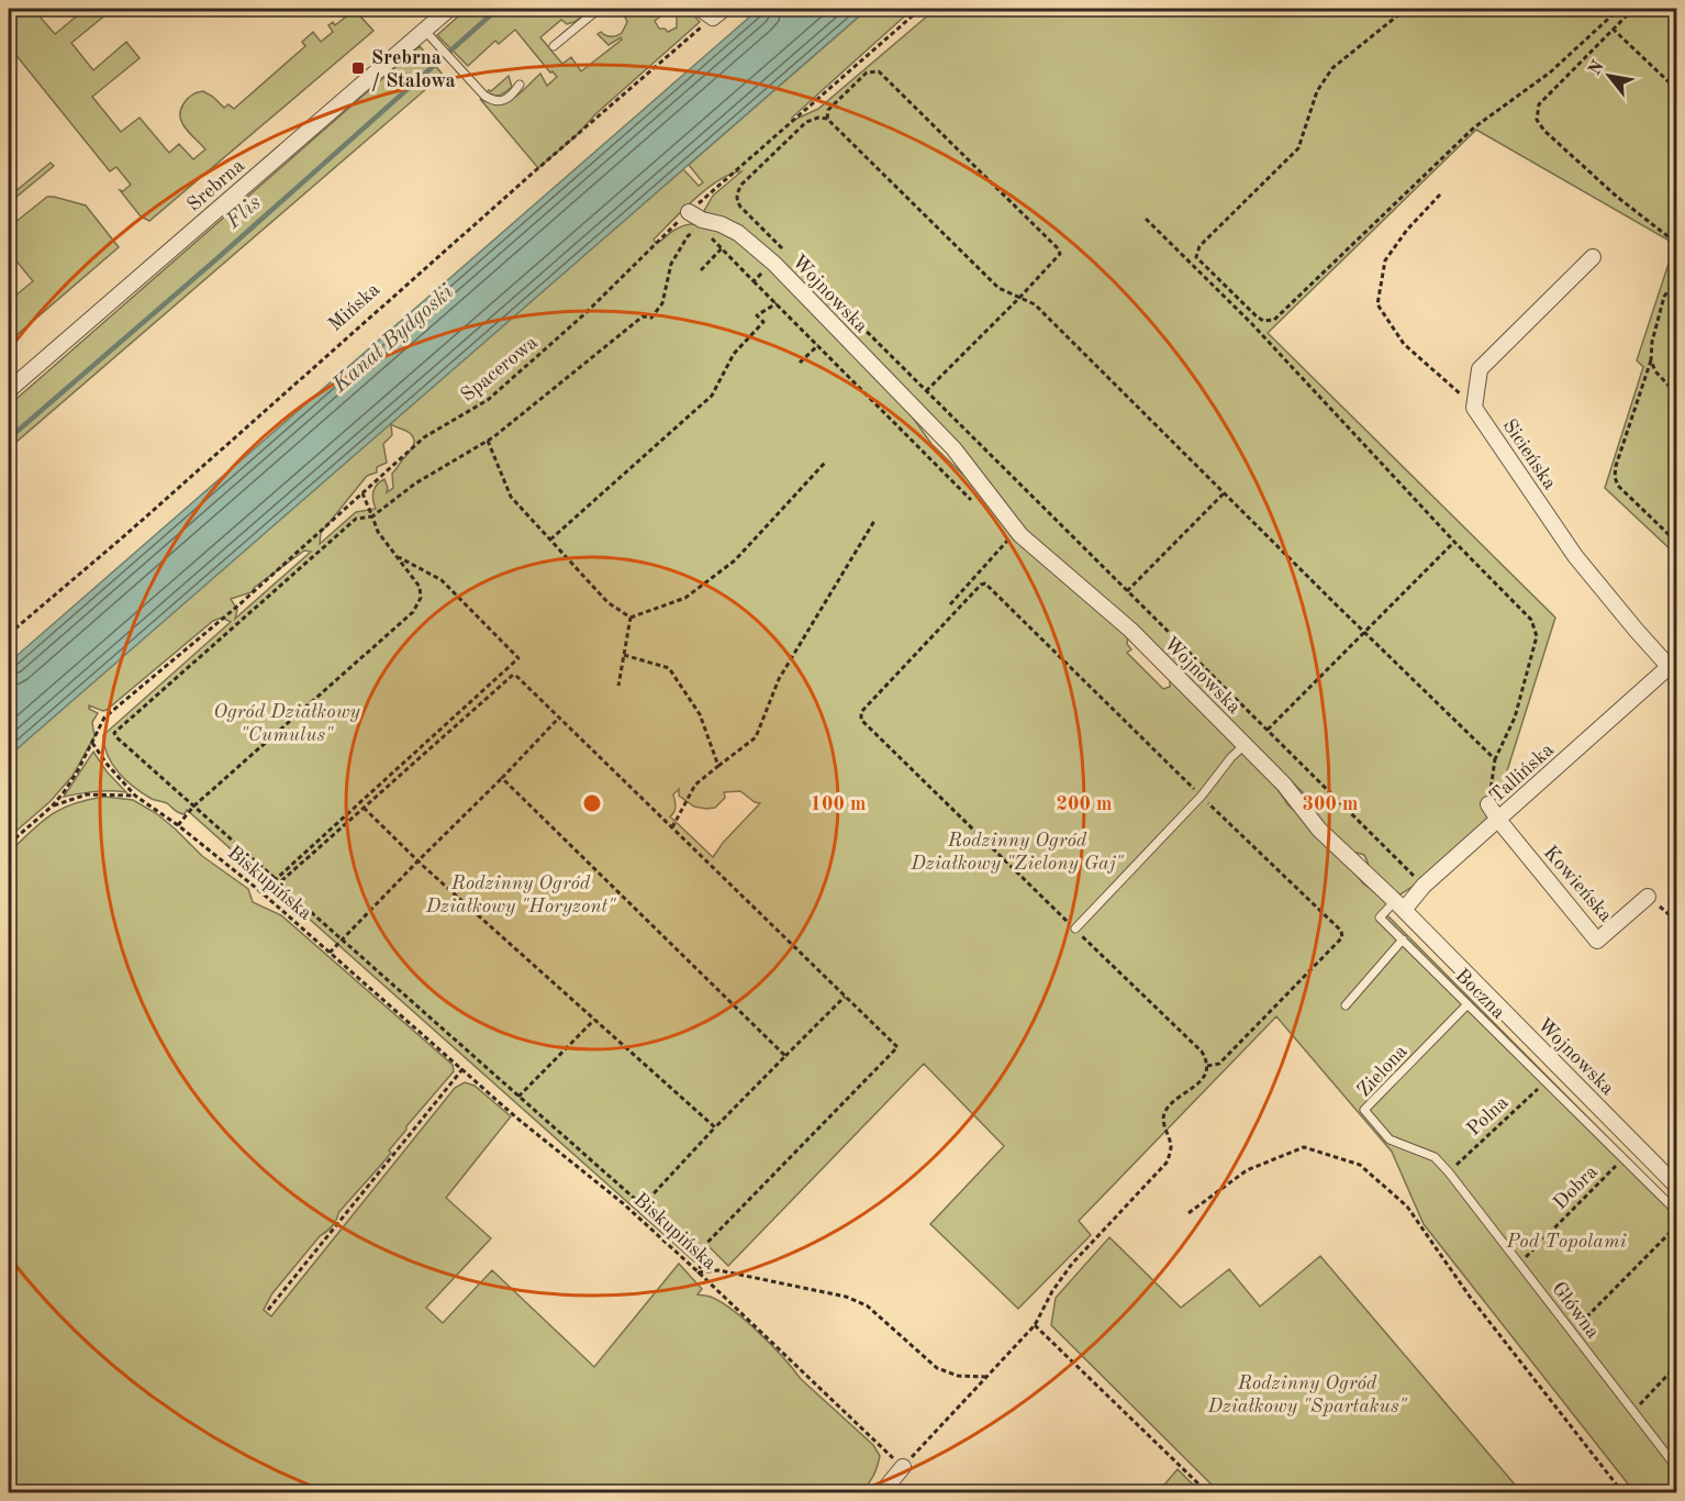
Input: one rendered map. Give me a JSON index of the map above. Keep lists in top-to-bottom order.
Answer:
{
  "streets": {
    "street": [
      "Srebrna",
      "Wojnowska",
      "Sicieńska",
      "Tallińska",
      "Kowieńska"
    ],
    "lane": ["Boczna", "Zielona", "Główna"],
    "path": [
      "Mińska",
      "Spacerowa",
      "Biskupińska",
      "Polna",
      "Dobra"
    ]
  },
  "crossings": [
    ["Wojnowska", "Spacerowa"],
    ["Wojnowska", "Tallińska"],
    ["Wojnowska", "Boczna"],
    ["Spacerowa", "Biskupińska"],
    ["Sicieńska", "Tallińska"],
    ["Tallińska", "Kowieńska"],
    ["Tallińska", "Boczna"],
    ["Boczna", "Zielona"],
    ["Boczna", "Polna"],
    ["Boczna", "Dobra"],
    ["Zielona", "Polna"],
    ["Zielona", "Główna"],
    ["Polna", "Główna"],
    ["Dobra", "Główna"]
  ],
  "water": ["Flis", "Kanał Bydgoski"],
  "parks": [
    "Ogród Działkowy \"Cumulus\"",
    "Rodzinny Ogród Działkowy \"Zielony Gaj\"",
    "Rodzinny Ogród Działkowy \"Horyzont\"",
    "Pod Topolami",
    "Rodzinny Ogród Działkowy \"Spartakus\""
  ],
  "places": {
    "transit": ["Srebrna / Stalowa"]
  },
  "north": "top left",
  "rings": ["100 m", "200 m", "300 m"]
}
